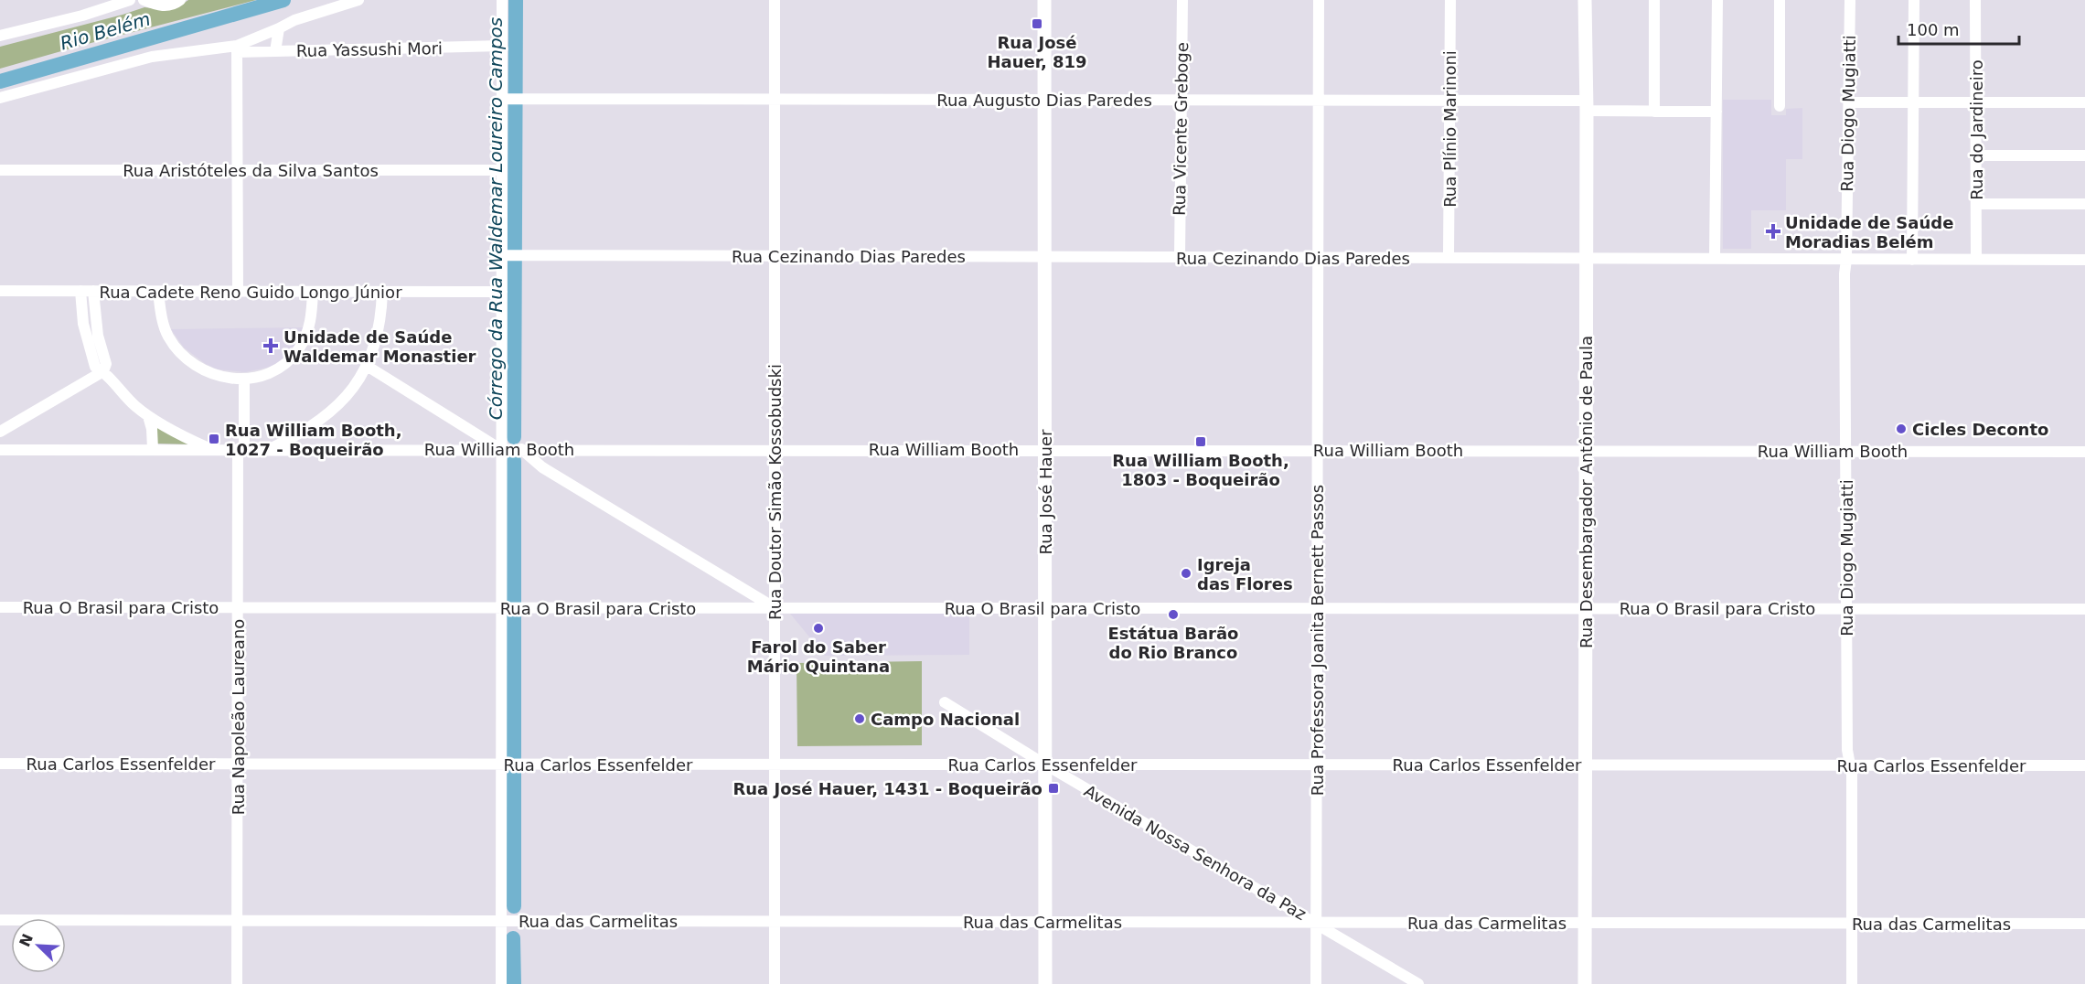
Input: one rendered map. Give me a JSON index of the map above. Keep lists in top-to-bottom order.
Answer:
{
  "streets": {
    "main road": ["Rua José Hauer", "Rua Desembargador Antônio de Paula"],
    "street": [
      "Rua Yassushi Mori",
      "Rua Augusto Dias Paredes",
      "Rua Diogo Mugiatti",
      "Rua Vicente Greboge",
      "Rua Plínio Marinoni",
      "Rua do Jardineiro",
      "Rua Aristóteles da Silva Santos",
      "Rua Cezinando Dias Paredes",
      "Rua Cadete Reno Guido Longo Júnior",
      "Rua William Booth",
      "Rua Doutor Simão Kossobudski",
      "Rua O Brasil para Cristo",
      "Rua Professora Joanita Bernett Passos",
      "Rua Napoleão Laureano",
      "Rua Carlos Essenfelder",
      "Avenida Nossa Senhora da Paz",
      "Rua das Carmelitas"
    ]
  },
  "crossings": [
    ["Rua Augusto Dias Paredes", "Rua Vicente Greboge"],
    ["Rua Augusto Dias Paredes", "Rua Plínio Marinoni"],
    ["Rua Augusto Dias Paredes", "Rua Doutor Simão Kossobudski"],
    ["Rua Augusto Dias Paredes", "Rua José Hauer"],
    ["Rua Augusto Dias Paredes", "Rua Desembargador Antônio de Paula"],
    ["Rua Augusto Dias Paredes", "Rua Professora Joanita Bernett Passos"],
    ["Rua Diogo Mugiatti", "Rua Cezinando Dias Paredes"],
    ["Rua Diogo Mugiatti", "Rua William Booth"],
    ["Rua Diogo Mugiatti", "Rua O Brasil para Cristo"],
    ["Rua Diogo Mugiatti", "Rua Carlos Essenfelder"],
    ["Rua Diogo Mugiatti", "Rua das Carmelitas"],
    ["Rua Vicente Greboge", "Rua Cezinando Dias Paredes"],
    ["Rua Plínio Marinoni", "Rua Cezinando Dias Paredes"],
    ["Rua do Jardineiro", "Rua Cezinando Dias Paredes"],
    ["Rua Cezinando Dias Paredes", "Rua Doutor Simão Kossobudski"],
    ["Rua Cezinando Dias Paredes", "Rua José Hauer"],
    ["Rua Cezinando Dias Paredes", "Rua Desembargador Antônio de Paula"],
    ["Rua Cezinando Dias Paredes", "Rua Professora Joanita Bernett Passos"],
    ["Rua William Booth", "Rua Doutor Simão Kossobudski"],
    ["Rua William Booth", "Rua José Hauer"],
    ["Rua William Booth", "Rua Desembargador Antônio de Paula"],
    ["Rua William Booth", "Rua Professora Joanita Bernett Passos"],
    ["Rua William Booth", "Rua Napoleão Laureano"],
    ["Rua Doutor Simão Kossobudski", "Rua O Brasil para Cristo"],
    ["Rua Doutor Simão Kossobudski", "Rua Carlos Essenfelder"],
    ["Rua Doutor Simão Kossobudski", "Rua das Carmelitas"],
    ["Rua José Hauer", "Rua O Brasil para Cristo"],
    ["Rua José Hauer", "Rua Carlos Essenfelder"],
    ["Rua José Hauer", "Avenida Nossa Senhora da Paz"],
    ["Rua José Hauer", "Rua das Carmelitas"],
    ["Rua Desembargador Antônio de Paula", "Rua O Brasil para Cristo"],
    ["Rua Desembargador Antônio de Paula", "Rua Carlos Essenfelder"],
    ["Rua Desembargador Antônio de Paula", "Rua das Carmelitas"],
    ["Rua O Brasil para Cristo", "Rua Professora Joanita Bernett Passos"],
    ["Rua O Brasil para Cristo", "Rua Napoleão Laureano"],
    ["Rua Professora Joanita Bernett Passos", "Rua Carlos Essenfelder"],
    ["Rua Professora Joanita Bernett Passos", "Avenida Nossa Senhora da Paz"],
    ["Rua Professora Joanita Bernett Passos", "Rua das Carmelitas"],
    ["Rua Napoleão Laureano", "Rua Carlos Essenfelder"],
    ["Rua Napoleão Laureano", "Rua das Carmelitas"],
    ["Rua Carlos Essenfelder", "Avenida Nossa Senhora da Paz"],
    ["Avenida Nossa Senhora da Paz", "Rua das Carmelitas"]
  ],
  "water": ["Rio Belém", "Córrego da Rua Waldemar Loureiro Campos"],
  "places": {
    "transit": [
      "Rua José Hauer, 819",
      "Rua William Booth, 1027 - Boqueirão",
      "Rua William Booth, 1803 - Boqueirão",
      "Rua José Hauer, 1431 - Boqueirão"
    ],
    "health": ["Unidade de Saúde Moradias Belém", "Unidade de Saúde Waldemar Monastier"],
    "other": [
      "Cicles Deconto",
      "Igreja das Flores",
      "Estátua Barão do Rio Branco",
      "Farol do Saber Mário Quintana",
      "Campo Nacional"
    ]
  },
  "scale_bar": "100 m",
  "north": "top left"
}
